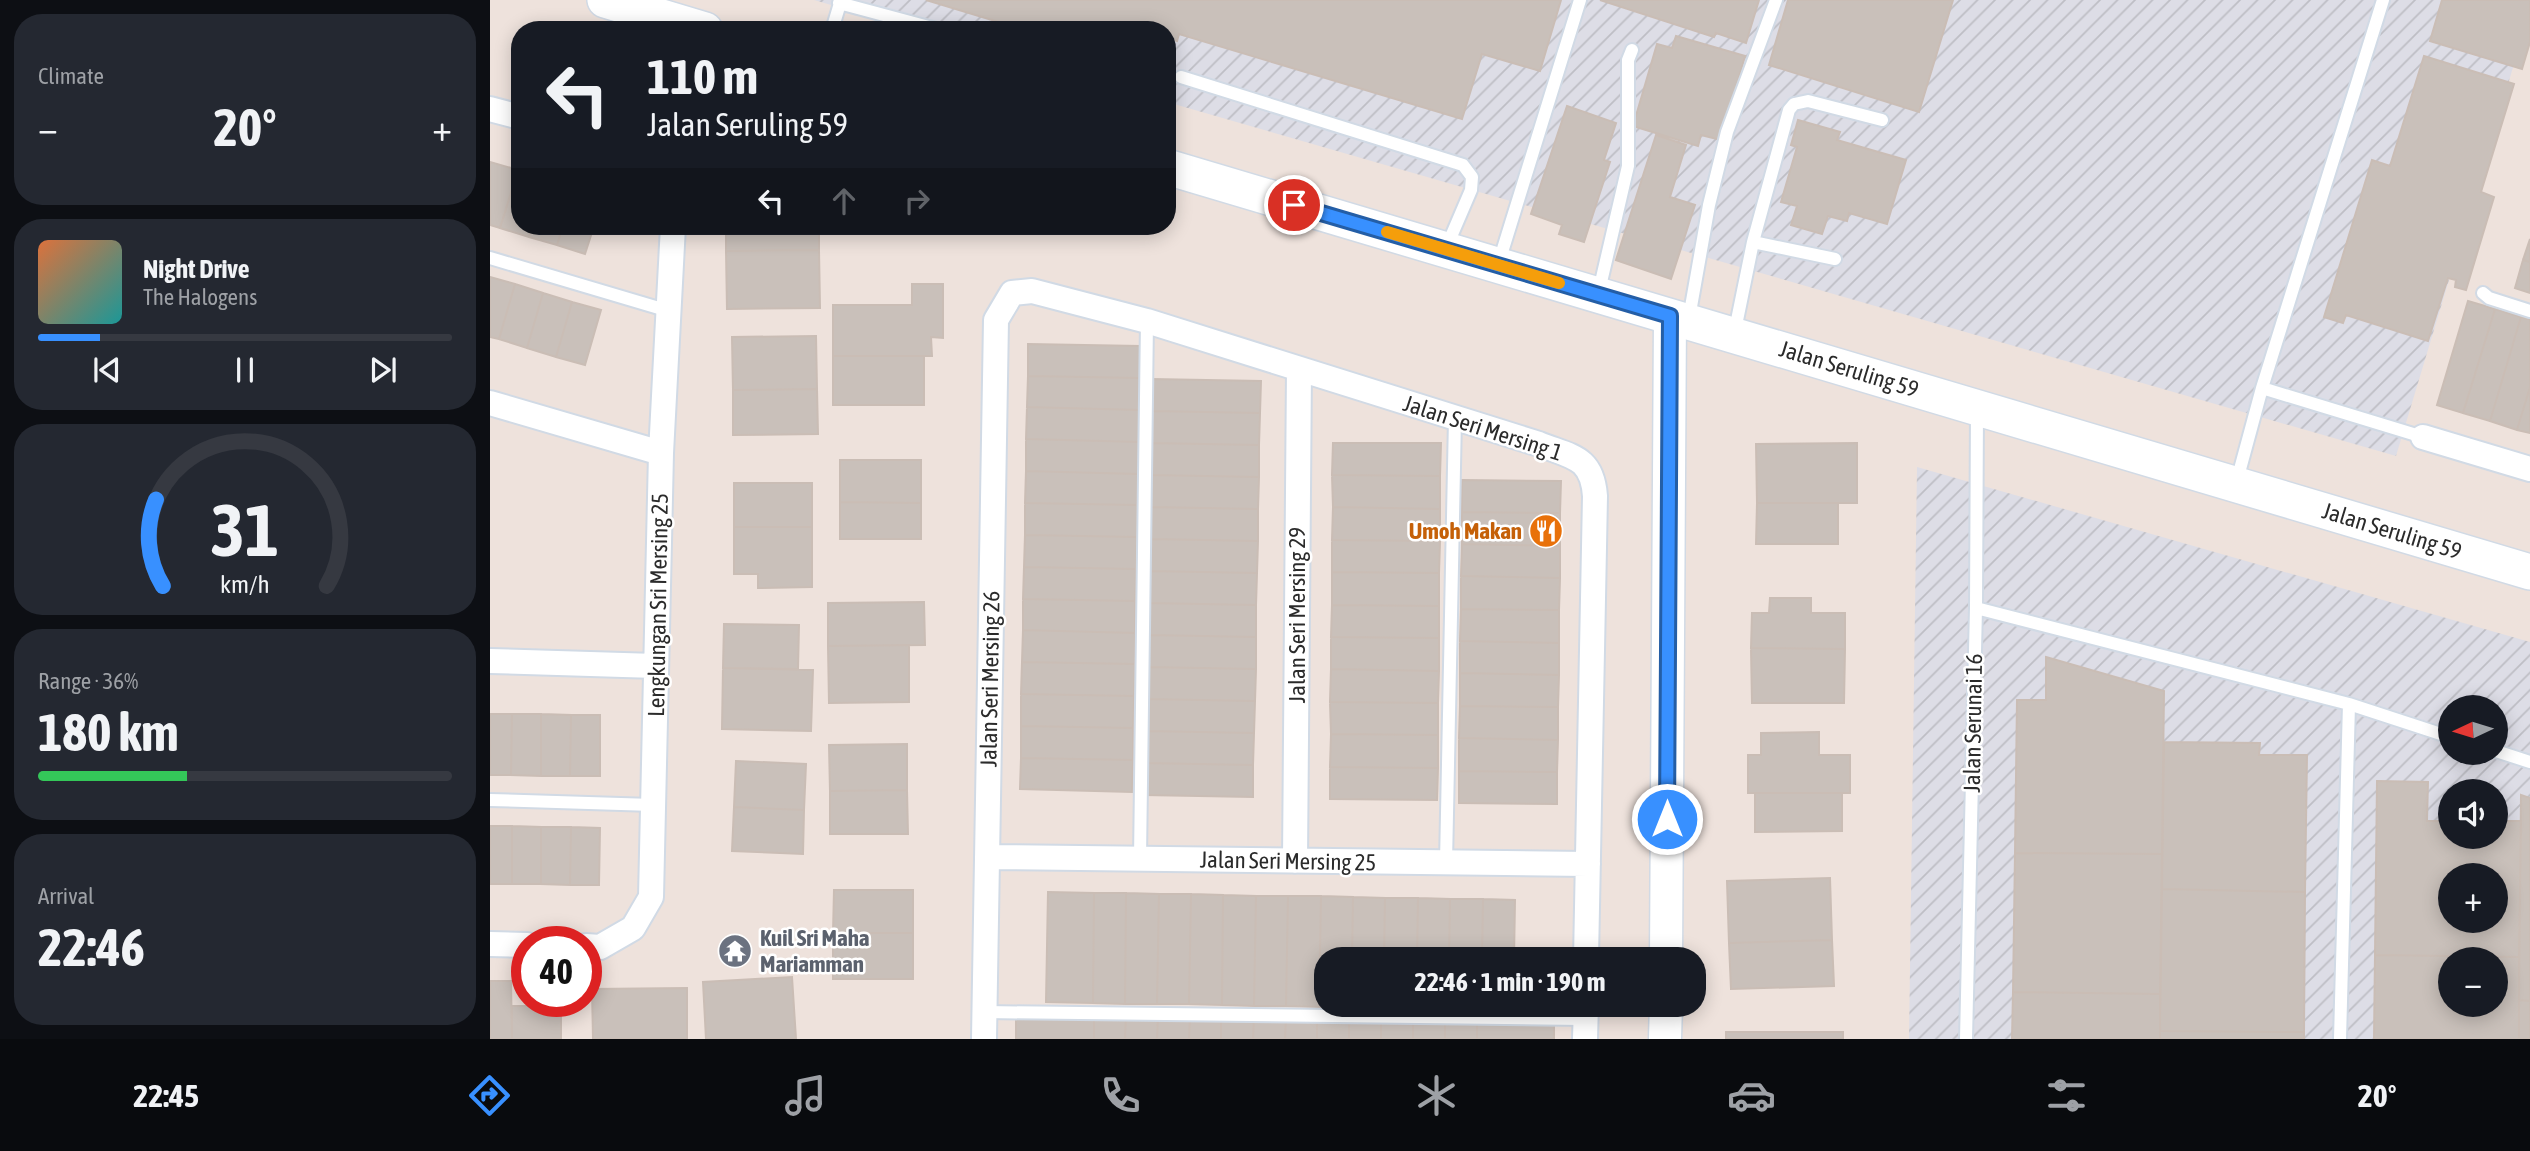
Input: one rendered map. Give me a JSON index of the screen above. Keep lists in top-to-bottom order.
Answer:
{
  "streets": {
    "main road": ["Jalan Seruling 59"],
    "street": [
      "Jalan Seri Mersing 1",
      "Lengkungan Sri Mersing 25",
      "Jalan Seri Mersing 29",
      "Jalan Seri Mersing 26",
      "Jalan Seri Mersing 25"
    ],
    "lane": ["Jalan Serunai 16"]
  },
  "crossings": [
    ["Jalan Seruling 59", "Jalan Serunai 16"],
    ["Jalan Seri Mersing 1", "Jalan Seri Mersing 29"],
    ["Jalan Seri Mersing 1", "Jalan Seri Mersing 26"],
    ["Jalan Seri Mersing 1", "Jalan Seri Mersing 25"],
    ["Jalan Seri Mersing 29", "Jalan Seri Mersing 25"],
    ["Jalan Seri Mersing 26", "Jalan Seri Mersing 25"]
  ],
  "places": {
    "restaurant": ["Umoh Makan"],
    "temple": ["Kuil Sri Maha Mariamman"]
  },
  "north": "left",
  "page": {
    "tile": [
      "Climate",
      ["Range · 36%", "180 km"],
      ["Arrival", "22:46"]
    ],
    "turn": ["110 m", "Jalan Seruling 59"],
    "heat": ["−", "20°", "+"],
    "song": ["Night Drive", "The Halogens"],
    "map_buttons": ["+", "−"],
    "limit": "40",
    "trip": "22:46 · 1 min · 190 m",
    "tabs": ["22:45", "20°"],
    "gauge": ["31", "km/h"]
  }
}
